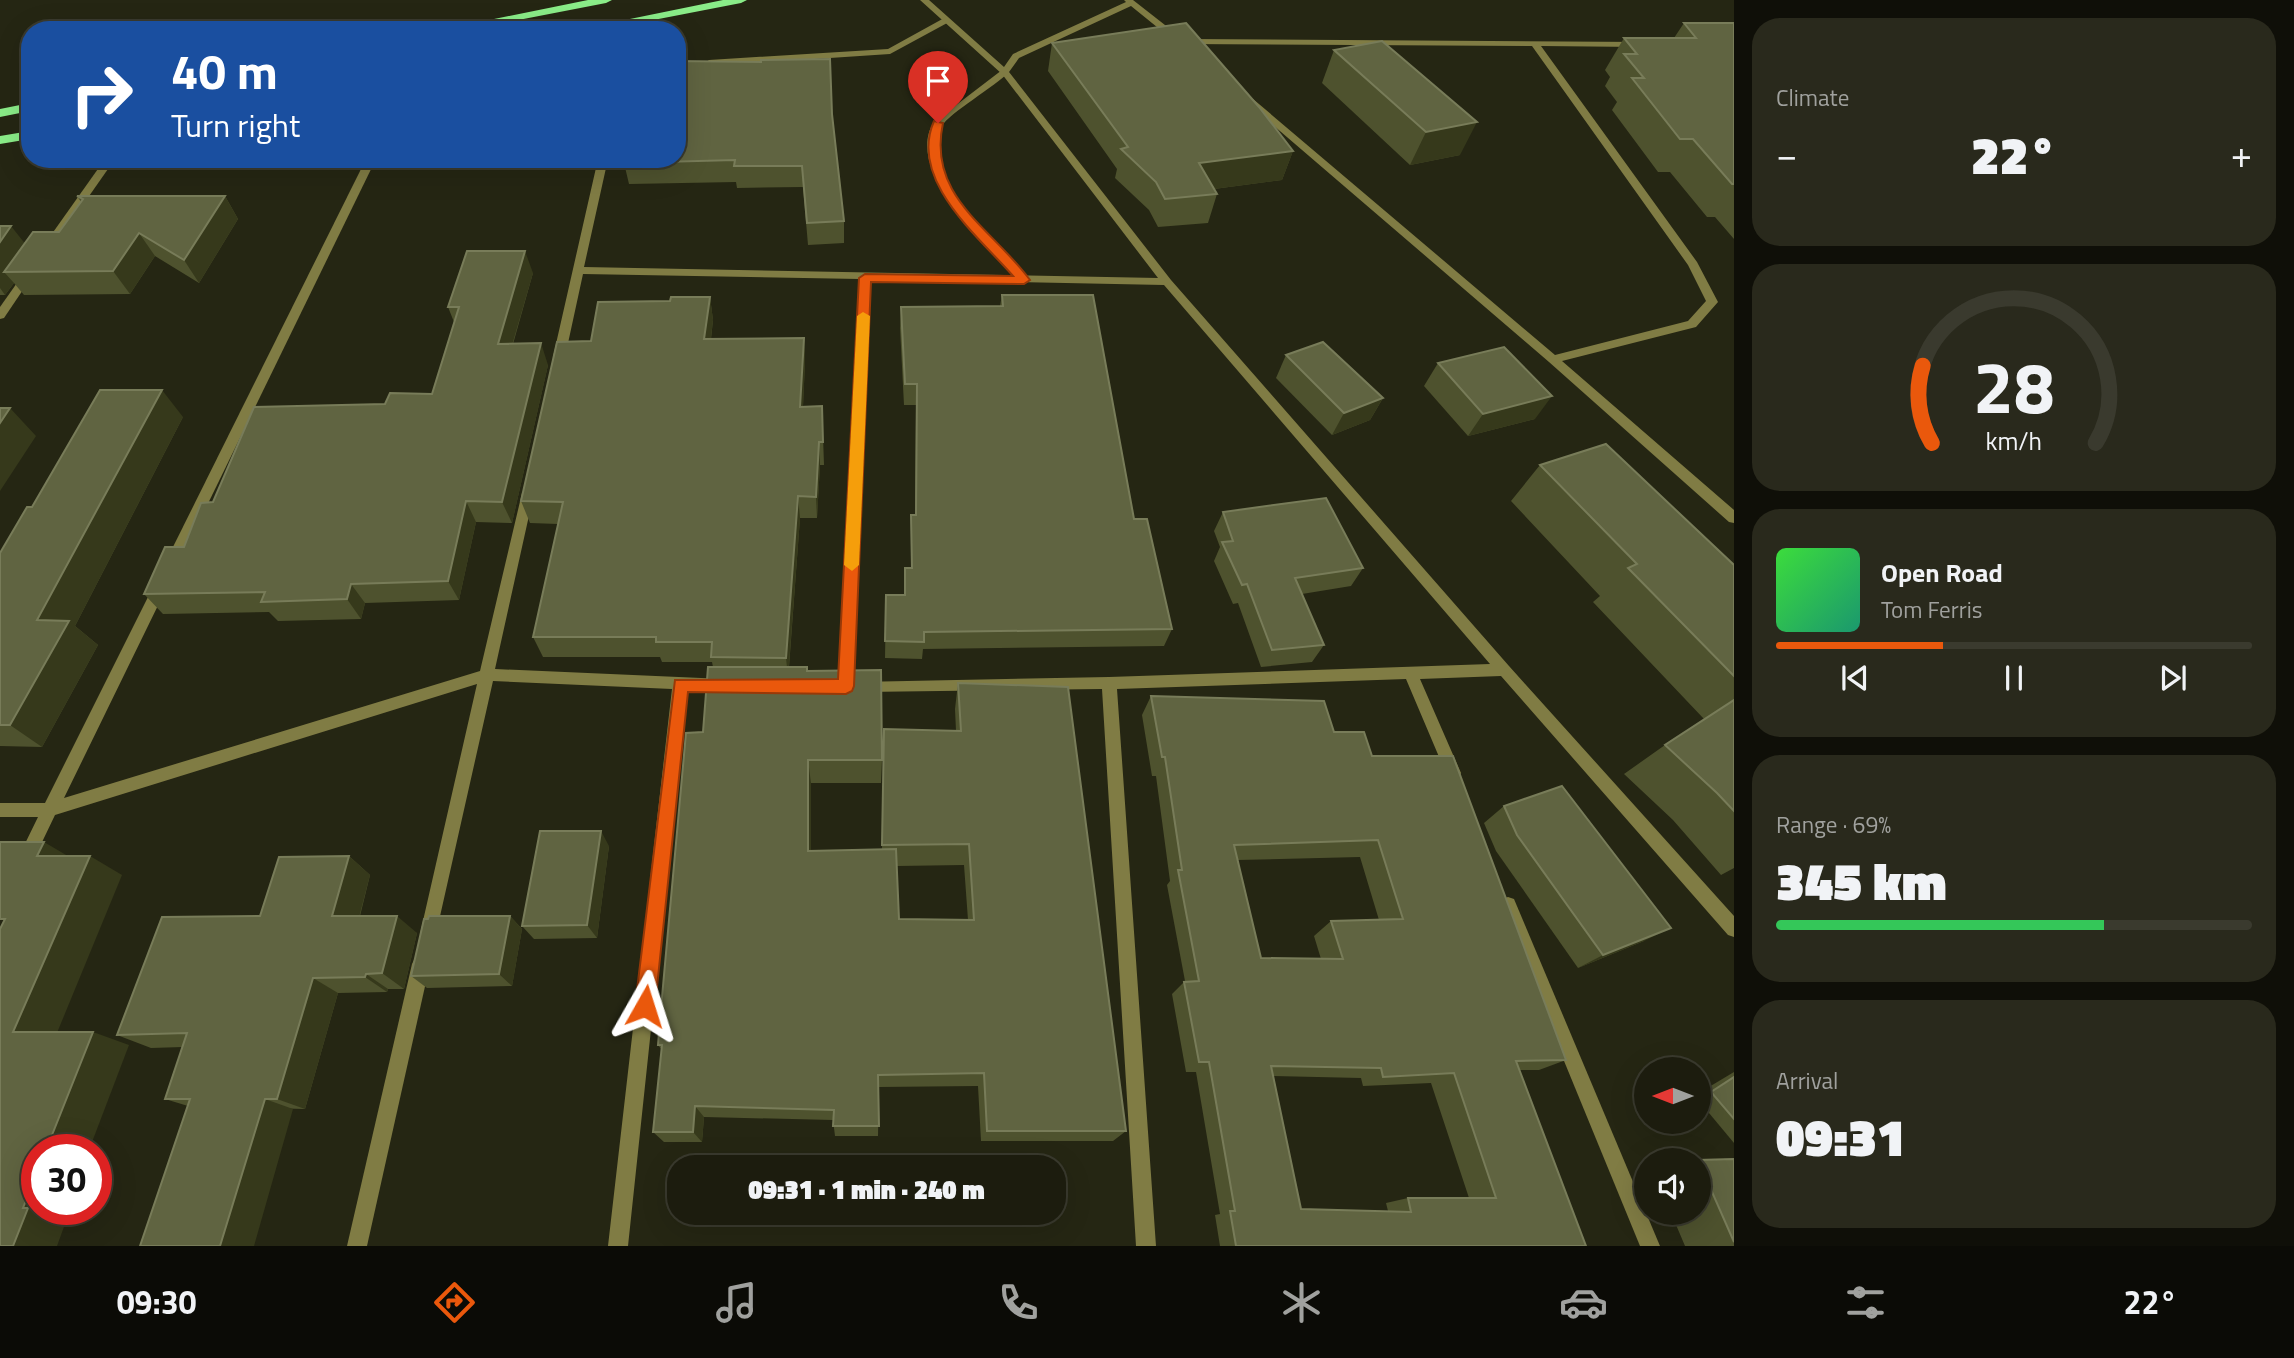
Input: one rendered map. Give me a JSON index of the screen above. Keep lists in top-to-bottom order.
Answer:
{
  "north": "left",
  "page": {
    "tile": [
      "Climate",
      ["Range · 69%", "345 km"],
      ["Arrival", "09:31"]
    ],
    "turn": ["40 m", "Turn right"],
    "heat": ["−", "22°", "+"],
    "song": ["Open Road", "Tom Ferris"],
    "limit": "30",
    "trip": "09:31 · 1 min · 240 m",
    "tabs": ["09:30", "22°"],
    "gauge": ["28", "km/h"]
  }
}
